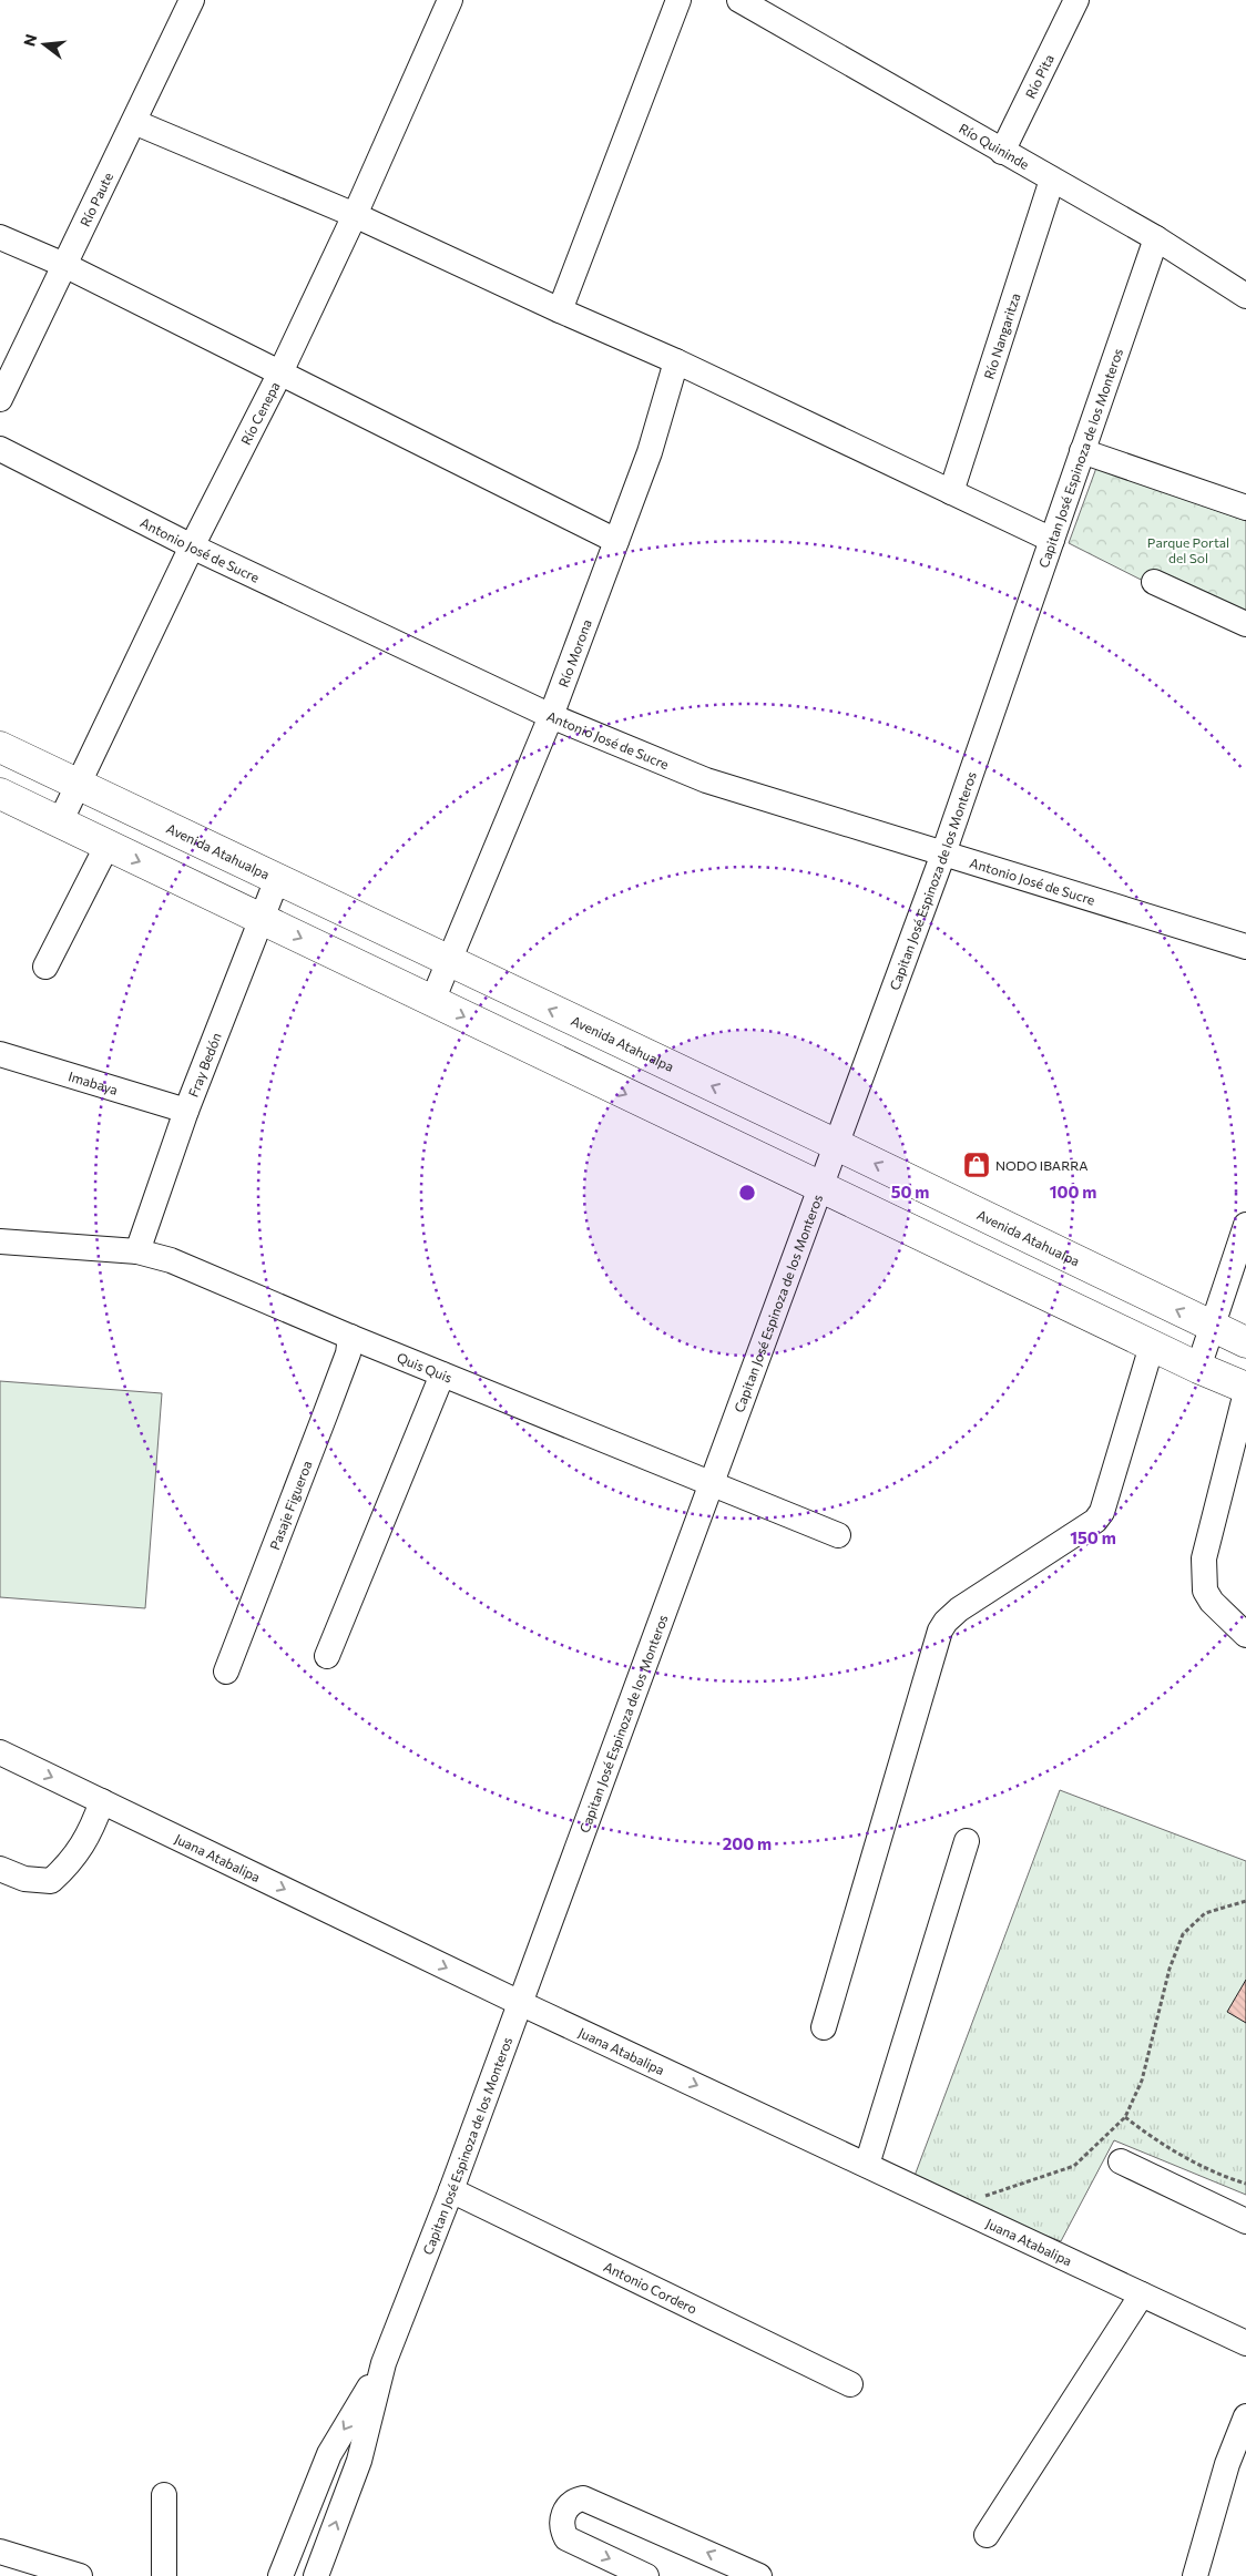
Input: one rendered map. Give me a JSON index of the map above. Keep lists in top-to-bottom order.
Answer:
{
  "streets": {
    "main road": ["Avenida Atahualpa"],
    "street": [
      "Río Pita",
      "Río Quininde",
      "Río Paute",
      "Río Nangaritza",
      "Río Cenepa",
      "Capitan José Espinoza de los Monteros",
      "Antonio José de Sucre",
      "Río Morona",
      "Fray Bedón",
      "Imabaya",
      "Quis Quis",
      "Pasaje Figueroa",
      "Juana Atabalipa",
      "Antonio Cordero"
    ]
  },
  "crossings": [
    ["Río Pita", "Río Quininde"],
    ["Río Quininde", "Río Nangaritza"],
    ["Río Quininde", "Capitan José Espinoza de los Monteros"],
    ["Río Cenepa", "Antonio José de Sucre"],
    ["Río Cenepa", "Avenida Atahualpa"],
    ["Capitan José Espinoza de los Monteros", "Antonio José de Sucre"],
    ["Capitan José Espinoza de los Monteros", "Avenida Atahualpa"],
    ["Capitan José Espinoza de los Monteros", "Quis Quis"],
    ["Capitan José Espinoza de los Monteros", "Juana Atabalipa"],
    ["Capitan José Espinoza de los Monteros", "Antonio Cordero"],
    ["Antonio José de Sucre", "Río Morona"],
    ["Río Morona", "Avenida Atahualpa"],
    ["Avenida Atahualpa", "Fray Bedón"],
    ["Fray Bedón", "Imabaya"],
    ["Fray Bedón", "Quis Quis"],
    ["Quis Quis", "Pasaje Figueroa"]
  ],
  "one_way": ["Juana Atabalipa"],
  "parks": ["Parque Portal del Sol"],
  "places": {
    "shop": ["NODO IBARRA"]
  },
  "north": "left",
  "rings": [
    "50 m",
    "100 m",
    "150 m",
    "200 m"
  ]
}
